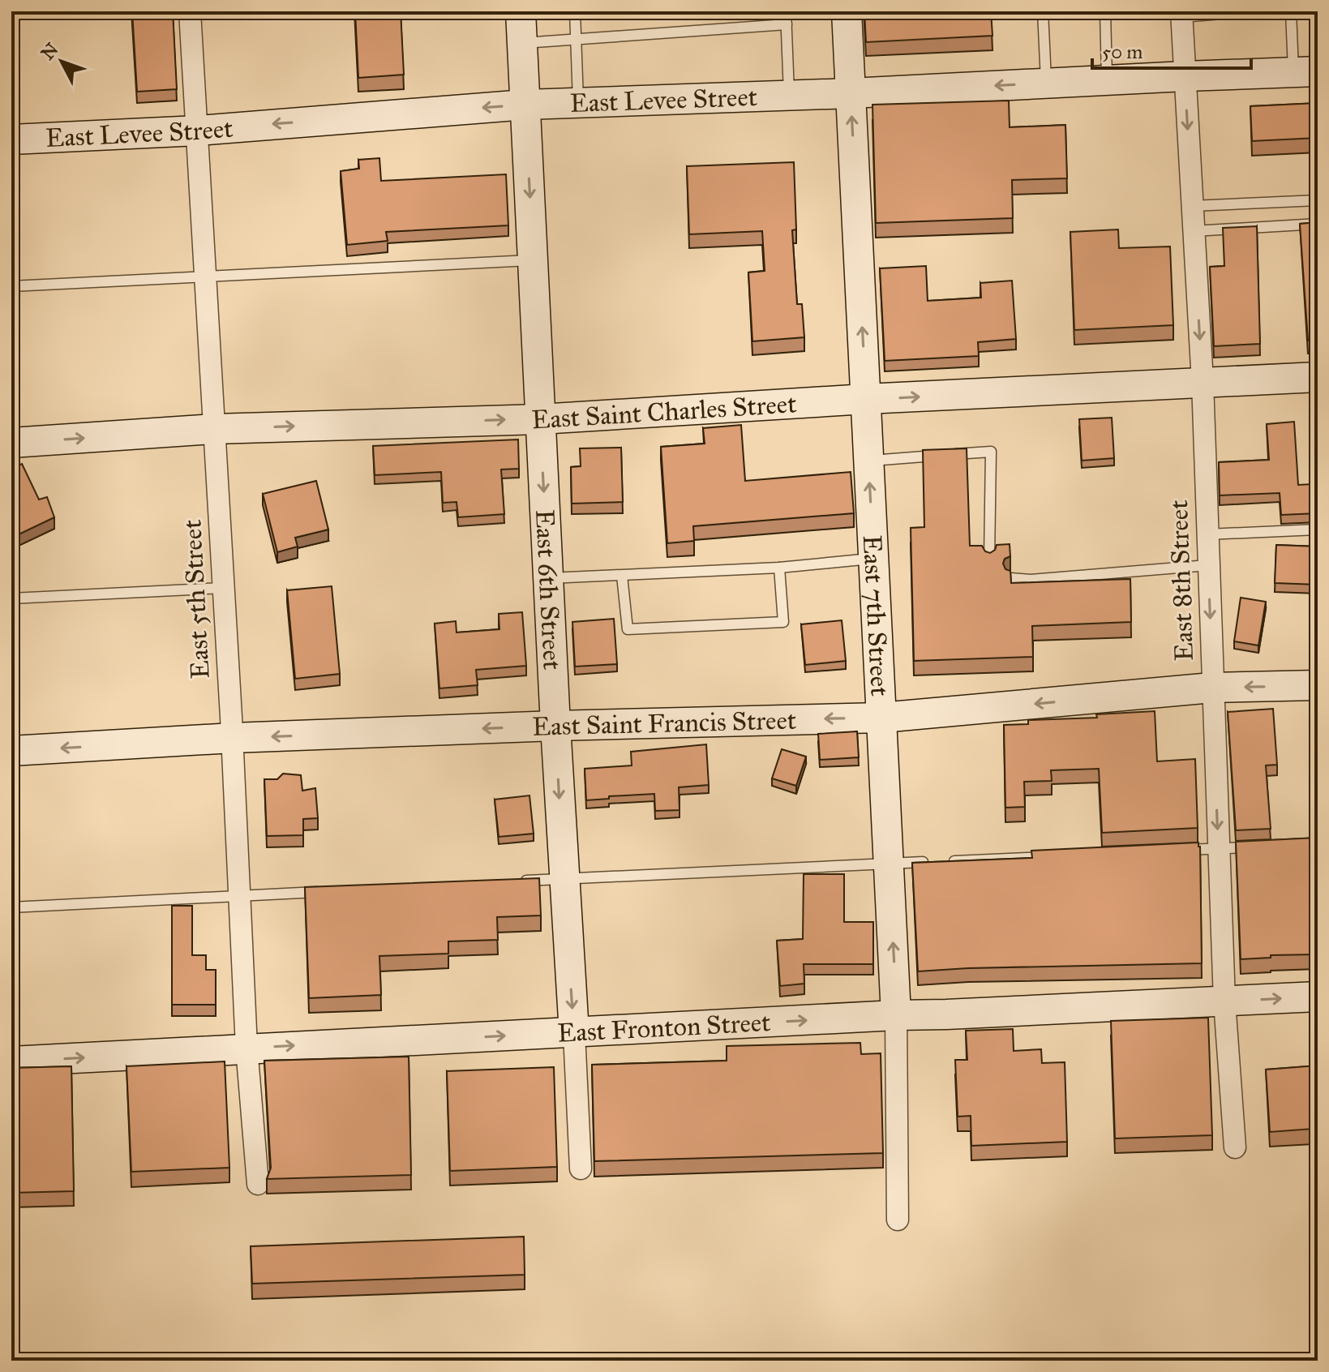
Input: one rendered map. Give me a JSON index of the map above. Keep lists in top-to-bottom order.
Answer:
{
  "streets": {
    "street": [
      "East Levee Street",
      "East Saint Charles Street",
      "East 8th Street",
      "East 6th Street",
      "East 5th Street",
      "East 7th Street",
      "East Saint Francis Street",
      "East Fronton Street"
    ]
  },
  "crossings": [
    ["East Levee Street", "East 8th Street"],
    ["East Levee Street", "East 6th Street"],
    ["East Levee Street", "East 5th Street"],
    ["East Levee Street", "East 7th Street"],
    ["East Saint Charles Street", "East 8th Street"],
    ["East Saint Charles Street", "East 6th Street"],
    ["East Saint Charles Street", "East 5th Street"],
    ["East Saint Charles Street", "East 7th Street"],
    ["East 8th Street", "East Saint Francis Street"],
    ["East 8th Street", "East Fronton Street"],
    ["East 6th Street", "East Saint Francis Street"],
    ["East 6th Street", "East Fronton Street"],
    ["East 5th Street", "East Saint Francis Street"],
    ["East 5th Street", "East Fronton Street"],
    ["East 7th Street", "East Saint Francis Street"],
    ["East 7th Street", "East Fronton Street"]
  ],
  "one_way": [
    "East Levee Street",
    "East Saint Charles Street",
    "East 8th Street",
    "East 6th Street",
    "East 7th Street",
    "East Saint Francis Street",
    "East Fronton Street"
  ],
  "scale_bar": "50 m",
  "north": "top left"
}
